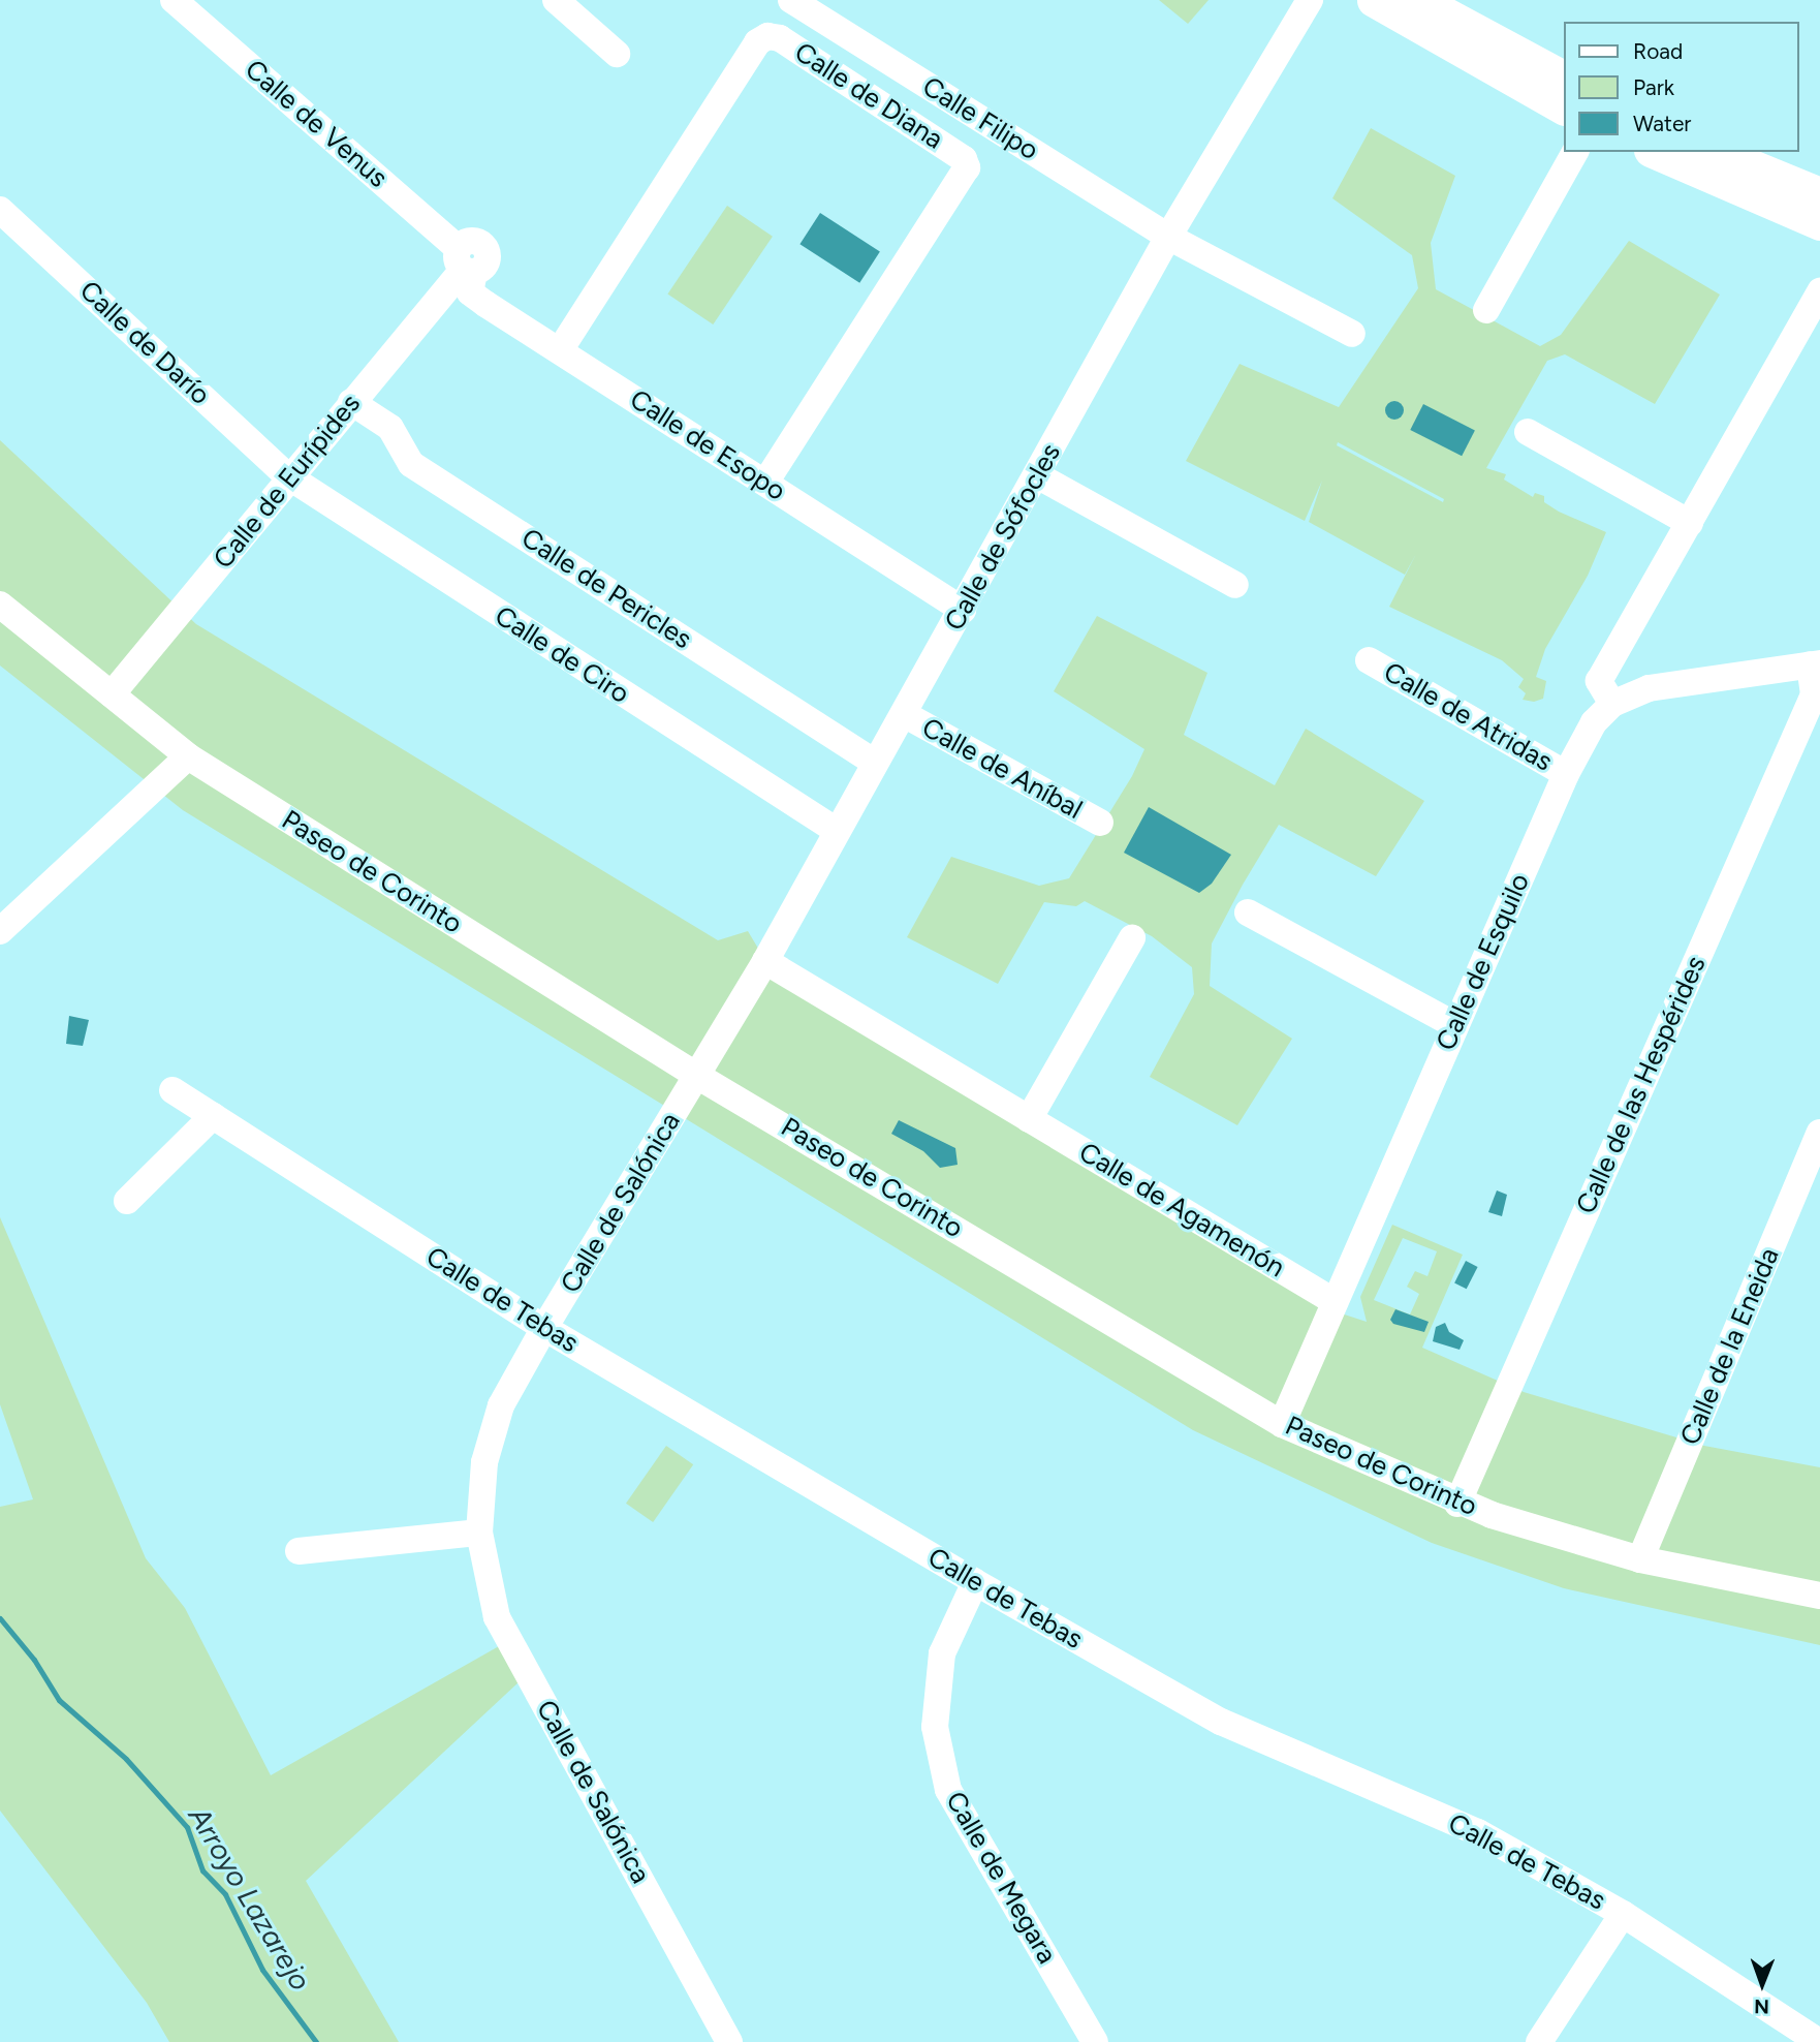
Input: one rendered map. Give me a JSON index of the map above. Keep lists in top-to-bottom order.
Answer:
{
  "streets": {
    "street": [
      "Calle de Diana",
      "Calle Filipo",
      "Calle de Venus",
      "Calle de Darío",
      "Calle de Esopo",
      "Calle de Eurípides",
      "Calle de Sófocles",
      "Calle de Pericles",
      "Calle de Ciro",
      "Calle de Atridas",
      "Calle de Aníbal",
      "Paseo de Corinto",
      "Calle de Esquilo",
      "Calle de las Hespérides",
      "Calle de Salónica",
      "Calle de Agamenón",
      "Calle de Tebas",
      "Calle de la Eneida",
      "Calle de Megara"
    ]
  },
  "crossings": [
    ["Calle de Diana", "Calle de Esopo"],
    ["Calle Filipo", "Calle de Sófocles"],
    ["Calle de Venus", "Calle de Esopo"],
    ["Calle de Venus", "Calle de Eurípides"],
    ["Calle de Darío", "Calle de Eurípides"],
    ["Calle de Darío", "Calle de Ciro"],
    ["Calle de Esopo", "Calle de Eurípides"],
    ["Calle de Esopo", "Calle de Sófocles"],
    ["Calle de Eurípides", "Calle de Pericles"],
    ["Calle de Eurípides", "Calle de Ciro"],
    ["Calle de Eurípides", "Paseo de Corinto"],
    ["Calle de Sófocles", "Calle de Pericles"],
    ["Calle de Sófocles", "Calle de Ciro"],
    ["Calle de Sófocles", "Calle de Aníbal"],
    ["Calle de Sófocles", "Paseo de Corinto"],
    ["Calle de Sófocles", "Calle de Salónica"],
    ["Calle de Sófocles", "Calle de Agamenón"],
    ["Calle de Atridas", "Calle de Esquilo"],
    ["Paseo de Corinto", "Calle de Esquilo"],
    ["Paseo de Corinto", "Calle de las Hespérides"],
    ["Paseo de Corinto", "Calle de Salónica"],
    ["Paseo de Corinto", "Calle de la Eneida"],
    ["Calle de Esquilo", "Calle de las Hespérides"],
    ["Calle de Esquilo", "Calle de Agamenón"],
    ["Calle de Salónica", "Calle de Tebas"],
    ["Calle de Tebas", "Calle de Megara"]
  ],
  "water": ["Arroyo Lazarejo"],
  "legend": ["Road", "Park", "Water"],
  "north": "bottom"
}
